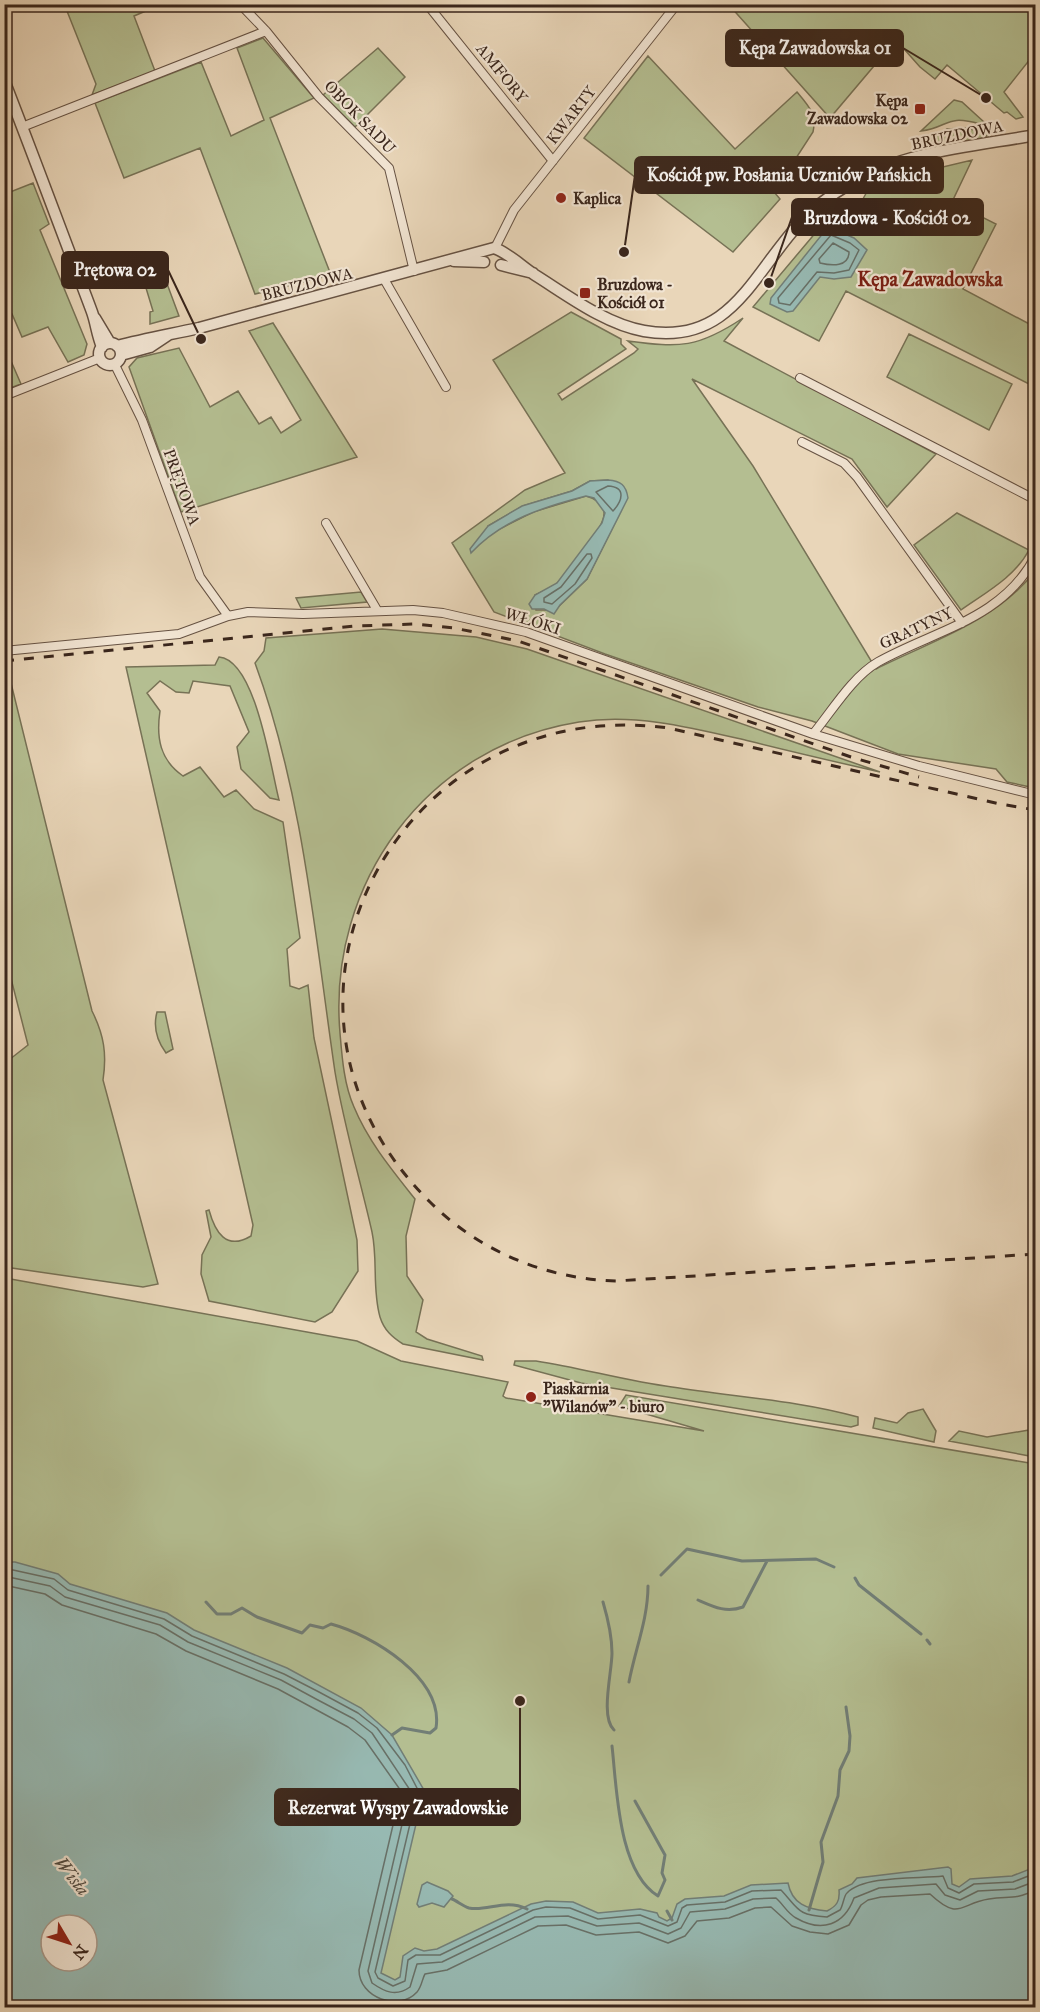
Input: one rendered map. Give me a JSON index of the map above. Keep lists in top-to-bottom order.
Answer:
{
  "streets": {
    "street": [
      "AMFORY",
      "KWARTY",
      "OBOK SADU",
      "BRUZDOWA",
      "PRĘTOWA",
      "WŁÓKI",
      "GRATYNY"
    ]
  },
  "crossings": [
    ["AMFORY", "KWARTY"],
    ["KWARTY", "BRUZDOWA"],
    ["OBOK SADU", "BRUZDOWA"],
    ["BRUZDOWA", "PRĘTOWA"],
    ["PRĘTOWA", "WŁÓKI"],
    ["WŁÓKI", "GRATYNY"]
  ],
  "districts": ["Kępa Zawadowska"],
  "water": ["Wisła"],
  "places": {
    "other": [
      "Kępa Zawadowska 01",
      "Kaplica",
      "Kościół pw. Posłania Uczniów Pańskich",
      "Bruzdowa - Kościół 02",
      "Prętowa 02",
      "Piaskarnia \"Wilanów\" - biuro",
      "Rezerwat Wyspy Zawadowskie"
    ],
    "transit": ["Kępa Zawadowska 02", "Bruzdowa - Kościół 01"]
  },
  "north": "bottom right"
}
